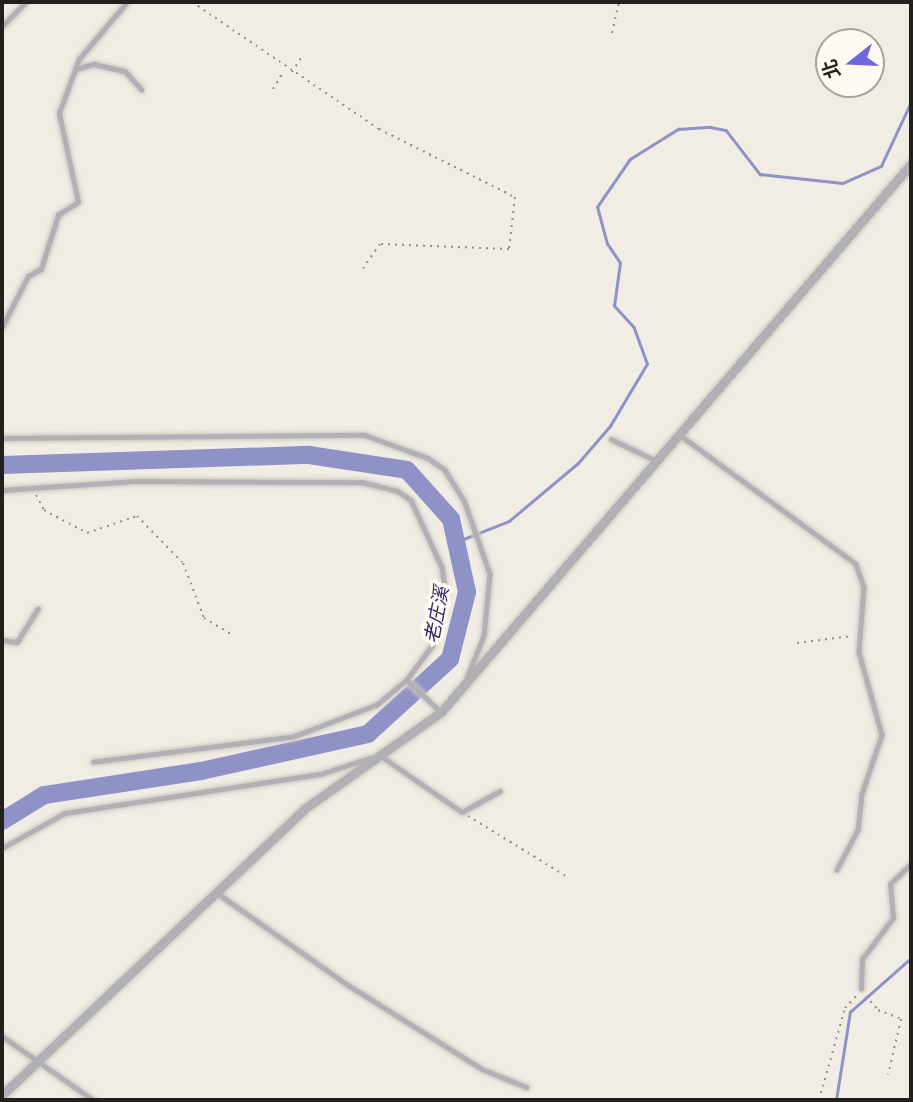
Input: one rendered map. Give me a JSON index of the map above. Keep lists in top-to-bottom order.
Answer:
{
  "water": ["老庄溪"],
  "north": "left"
}
